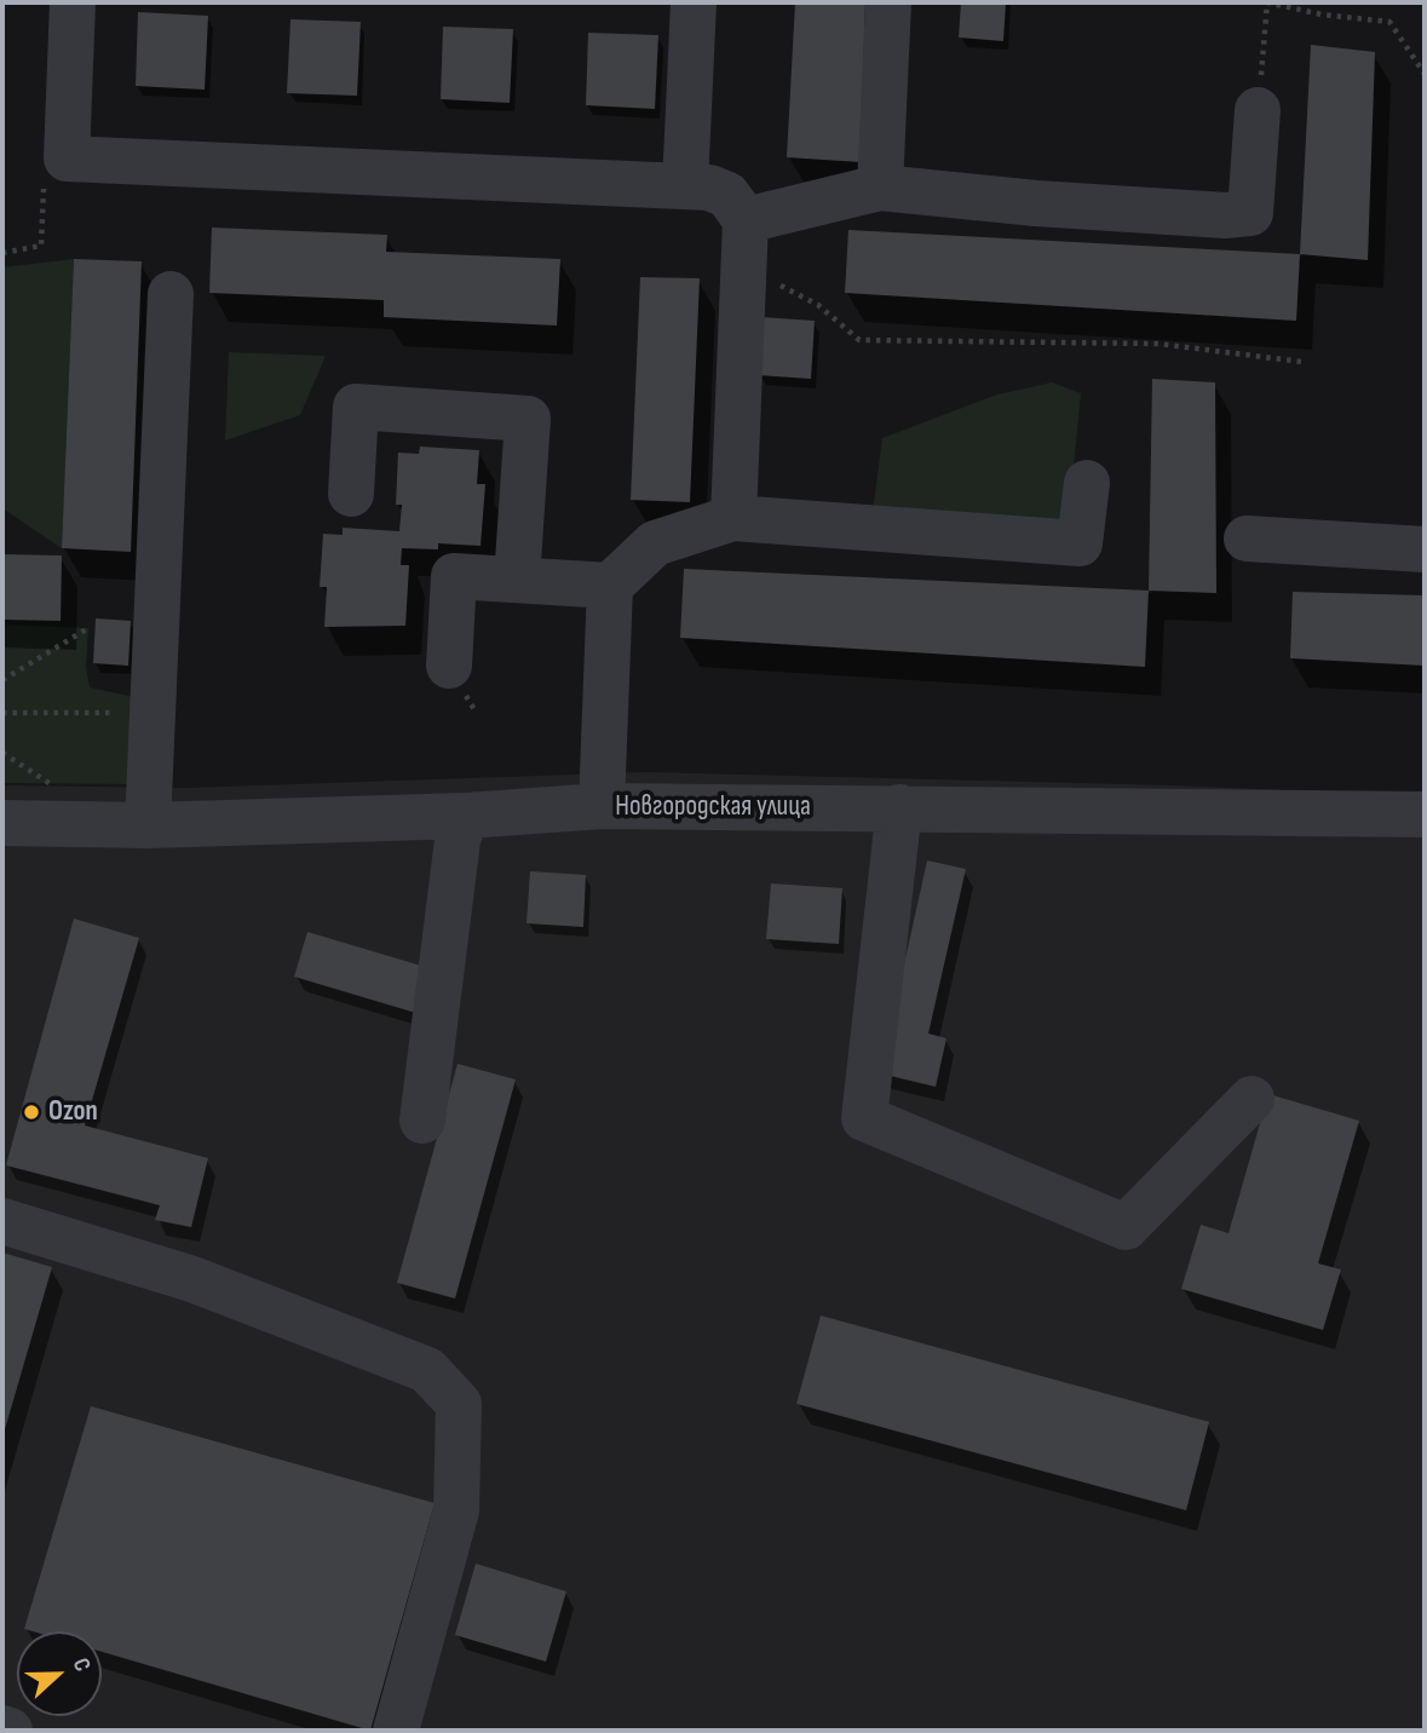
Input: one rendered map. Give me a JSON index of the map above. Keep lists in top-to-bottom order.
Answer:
{
  "streets": {
    "street": ["Новгородская улица"]
  },
  "places": ["Ozon"],
  "north": "right"
}
